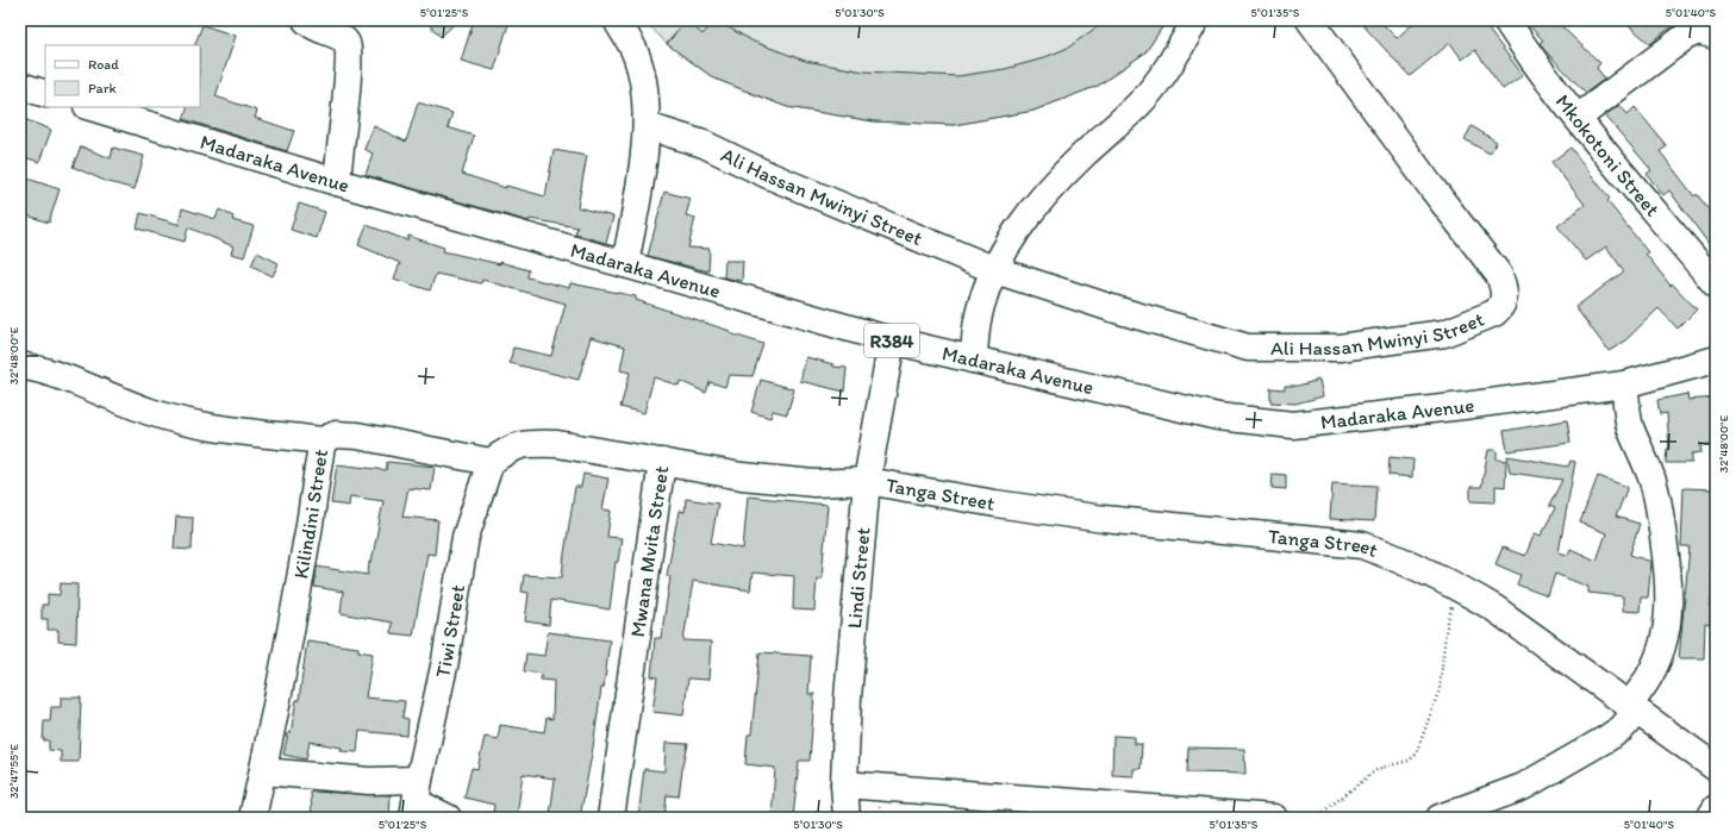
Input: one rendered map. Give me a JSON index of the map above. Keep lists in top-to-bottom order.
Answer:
{
  "streets": {
    "street": [
      "Mkokotoni Street",
      "Madaraka Avenue",
      "Ali Hassan Mwinyi Street",
      "R384",
      "Tanga Street",
      "Kilindini Street",
      "Mwana Mvita Street",
      "Lindi Street",
      "Tiwi Street"
    ]
  },
  "crossings": [
    ["Madaraka Avenue", "Lindi Street"],
    ["Tanga Street", "Mwana Mvita Street"],
    ["Tanga Street", "Lindi Street"],
    ["Kilindini Street", "Tiwi Street"],
    ["Mwana Mvita Street", "Lindi Street"]
  ],
  "legend": ["Road", "Park"],
  "coordinates": [
    "5°01'25\"S",
    "5°01'30\"S",
    "5°01'35\"S",
    "5°01'40\"S",
    "32°48'00\"E",
    "32°47'55\"E"
  ]
}
